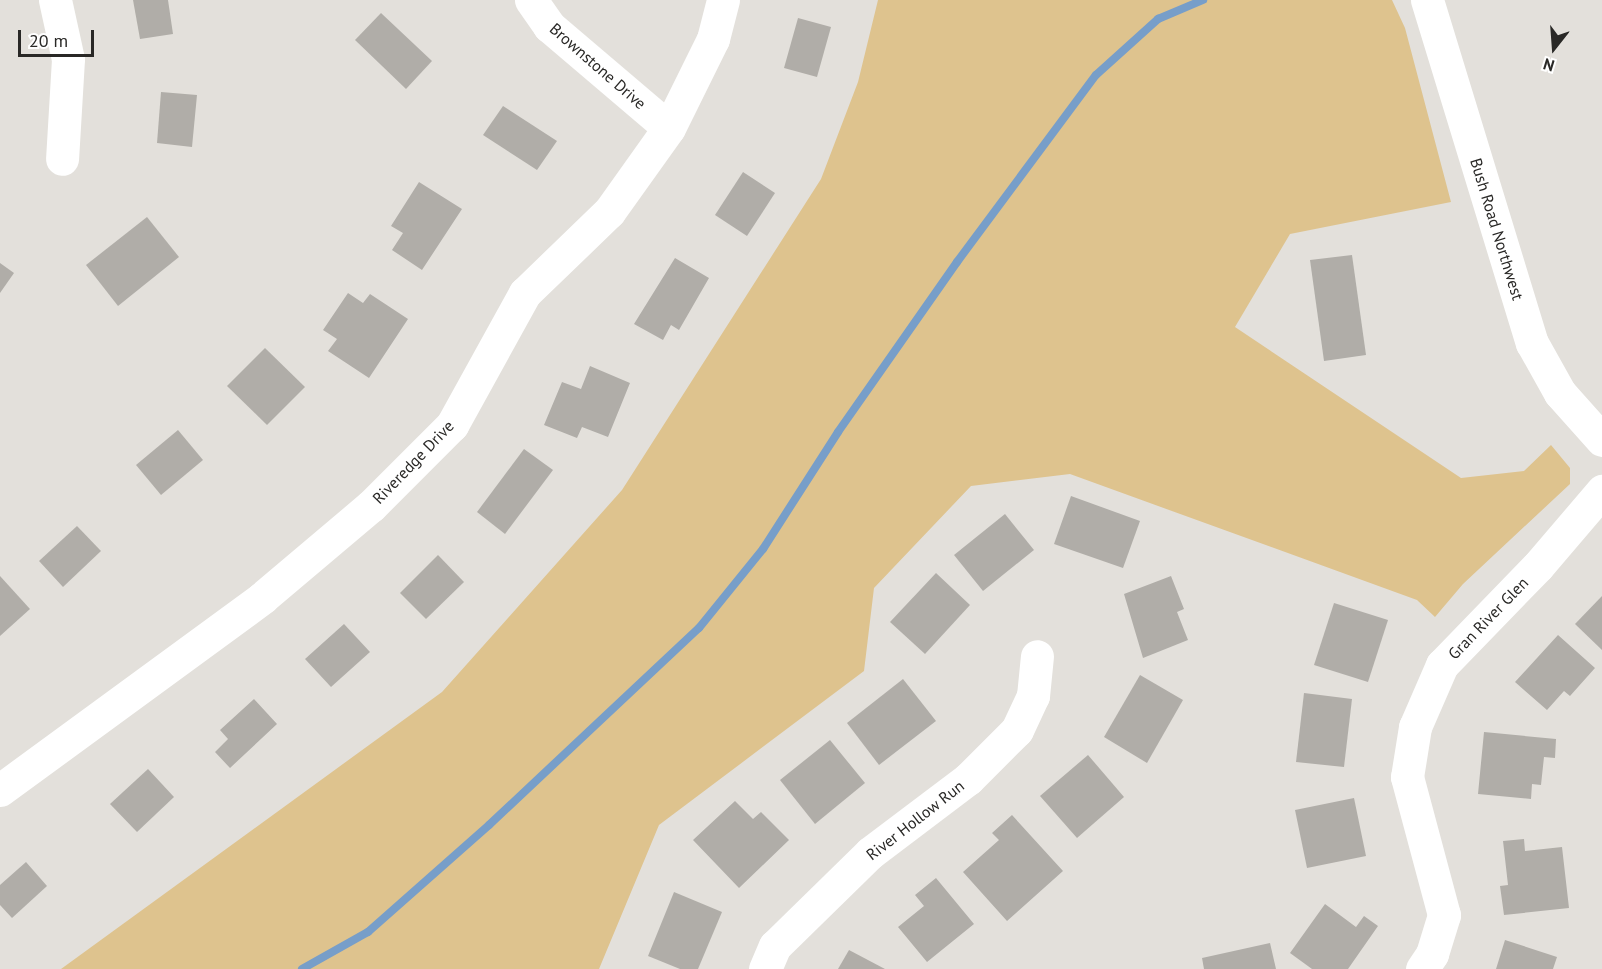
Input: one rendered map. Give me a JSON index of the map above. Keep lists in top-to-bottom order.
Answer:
{
  "streets": {
    "street": [
      "Brownstone Drive",
      "Bush Road Northwest",
      "Riveredge Drive",
      "Gran River Glen",
      "River Hollow Run"
    ]
  },
  "crossings": [
    ["Brownstone Drive", "Riveredge Drive"]
  ],
  "scale_bar": "20 m",
  "north": "bottom"
}
